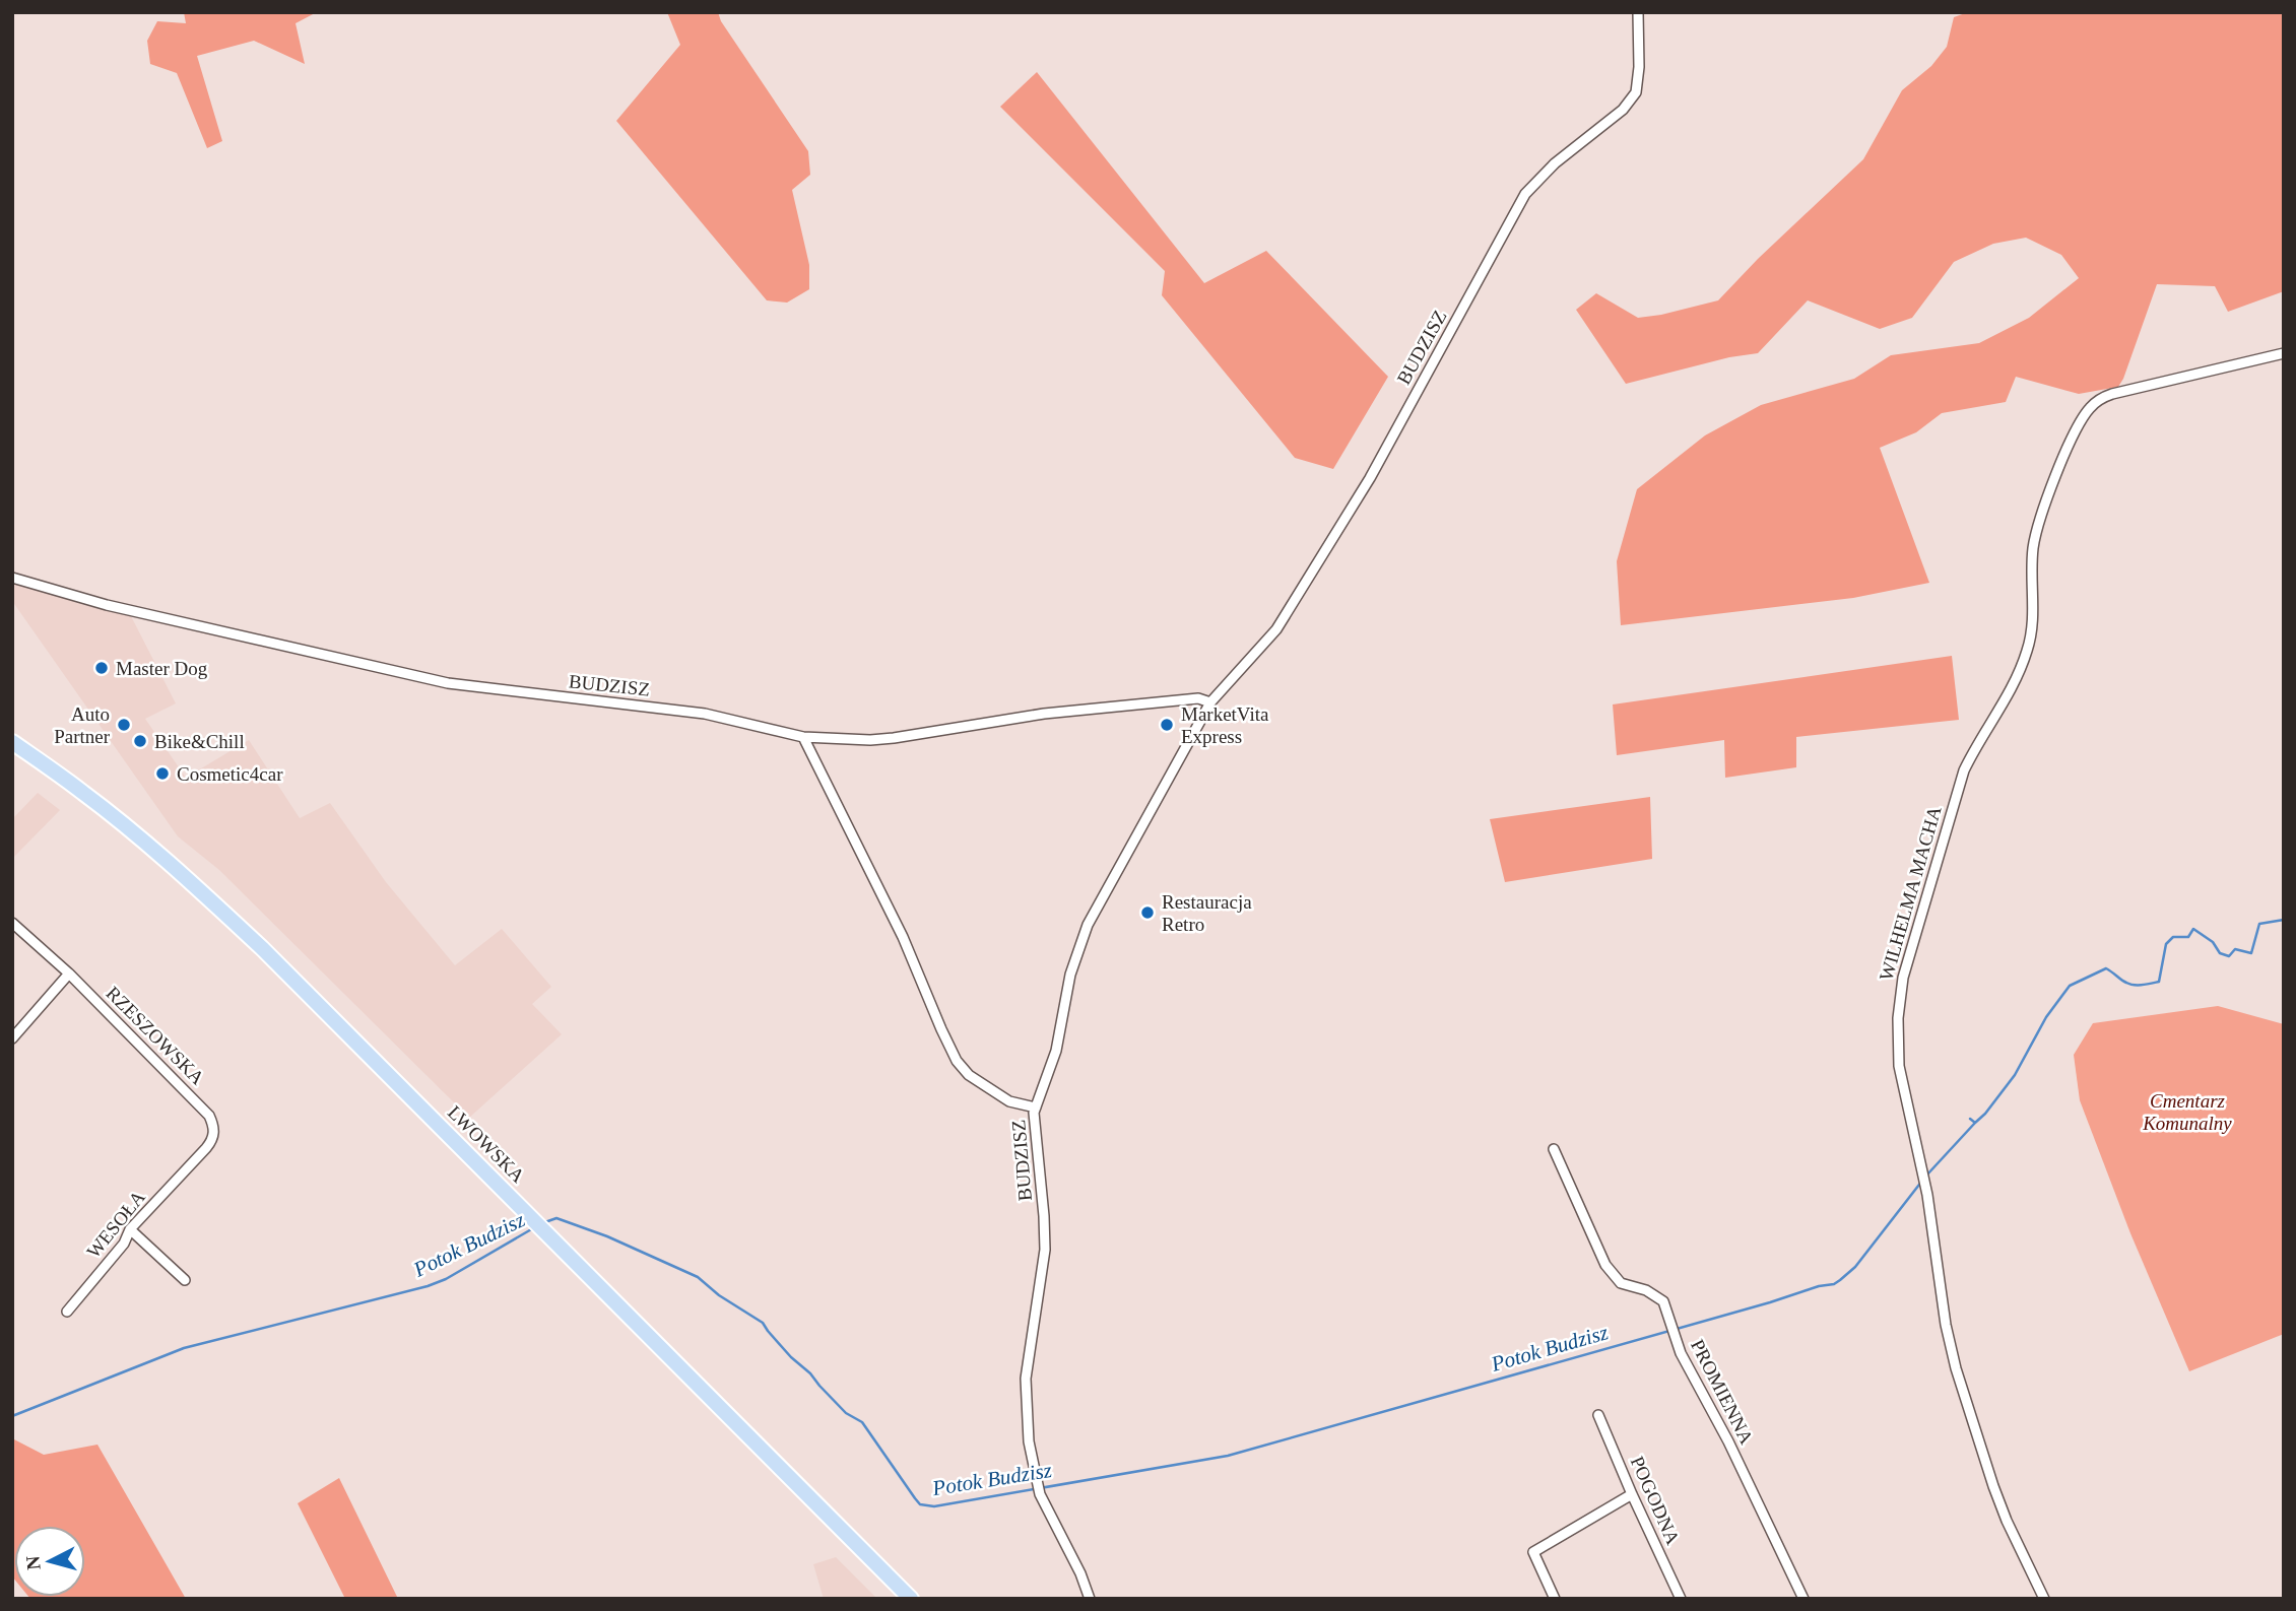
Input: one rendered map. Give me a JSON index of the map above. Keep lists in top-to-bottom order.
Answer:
{
  "streets": {
    "main road": ["LWOWSKA"],
    "street": [
      "BUDZISZ",
      "WILHELMA MACHA",
      "RZESZOWSKA",
      "WESOŁA",
      "PROMIENNA",
      "POGODNA"
    ]
  },
  "crossings": [
    ["RZESZOWSKA", "WESOŁA"]
  ],
  "water": ["Potok Budzisz"],
  "parks": ["Cmentarz Komunalny"],
  "places": [
    "Master Dog",
    "Auto Partner",
    "MarketVita Express",
    "Bike&Chill",
    "Cosmetic4car",
    "Restauracja Retro"
  ],
  "north": "left"
}
